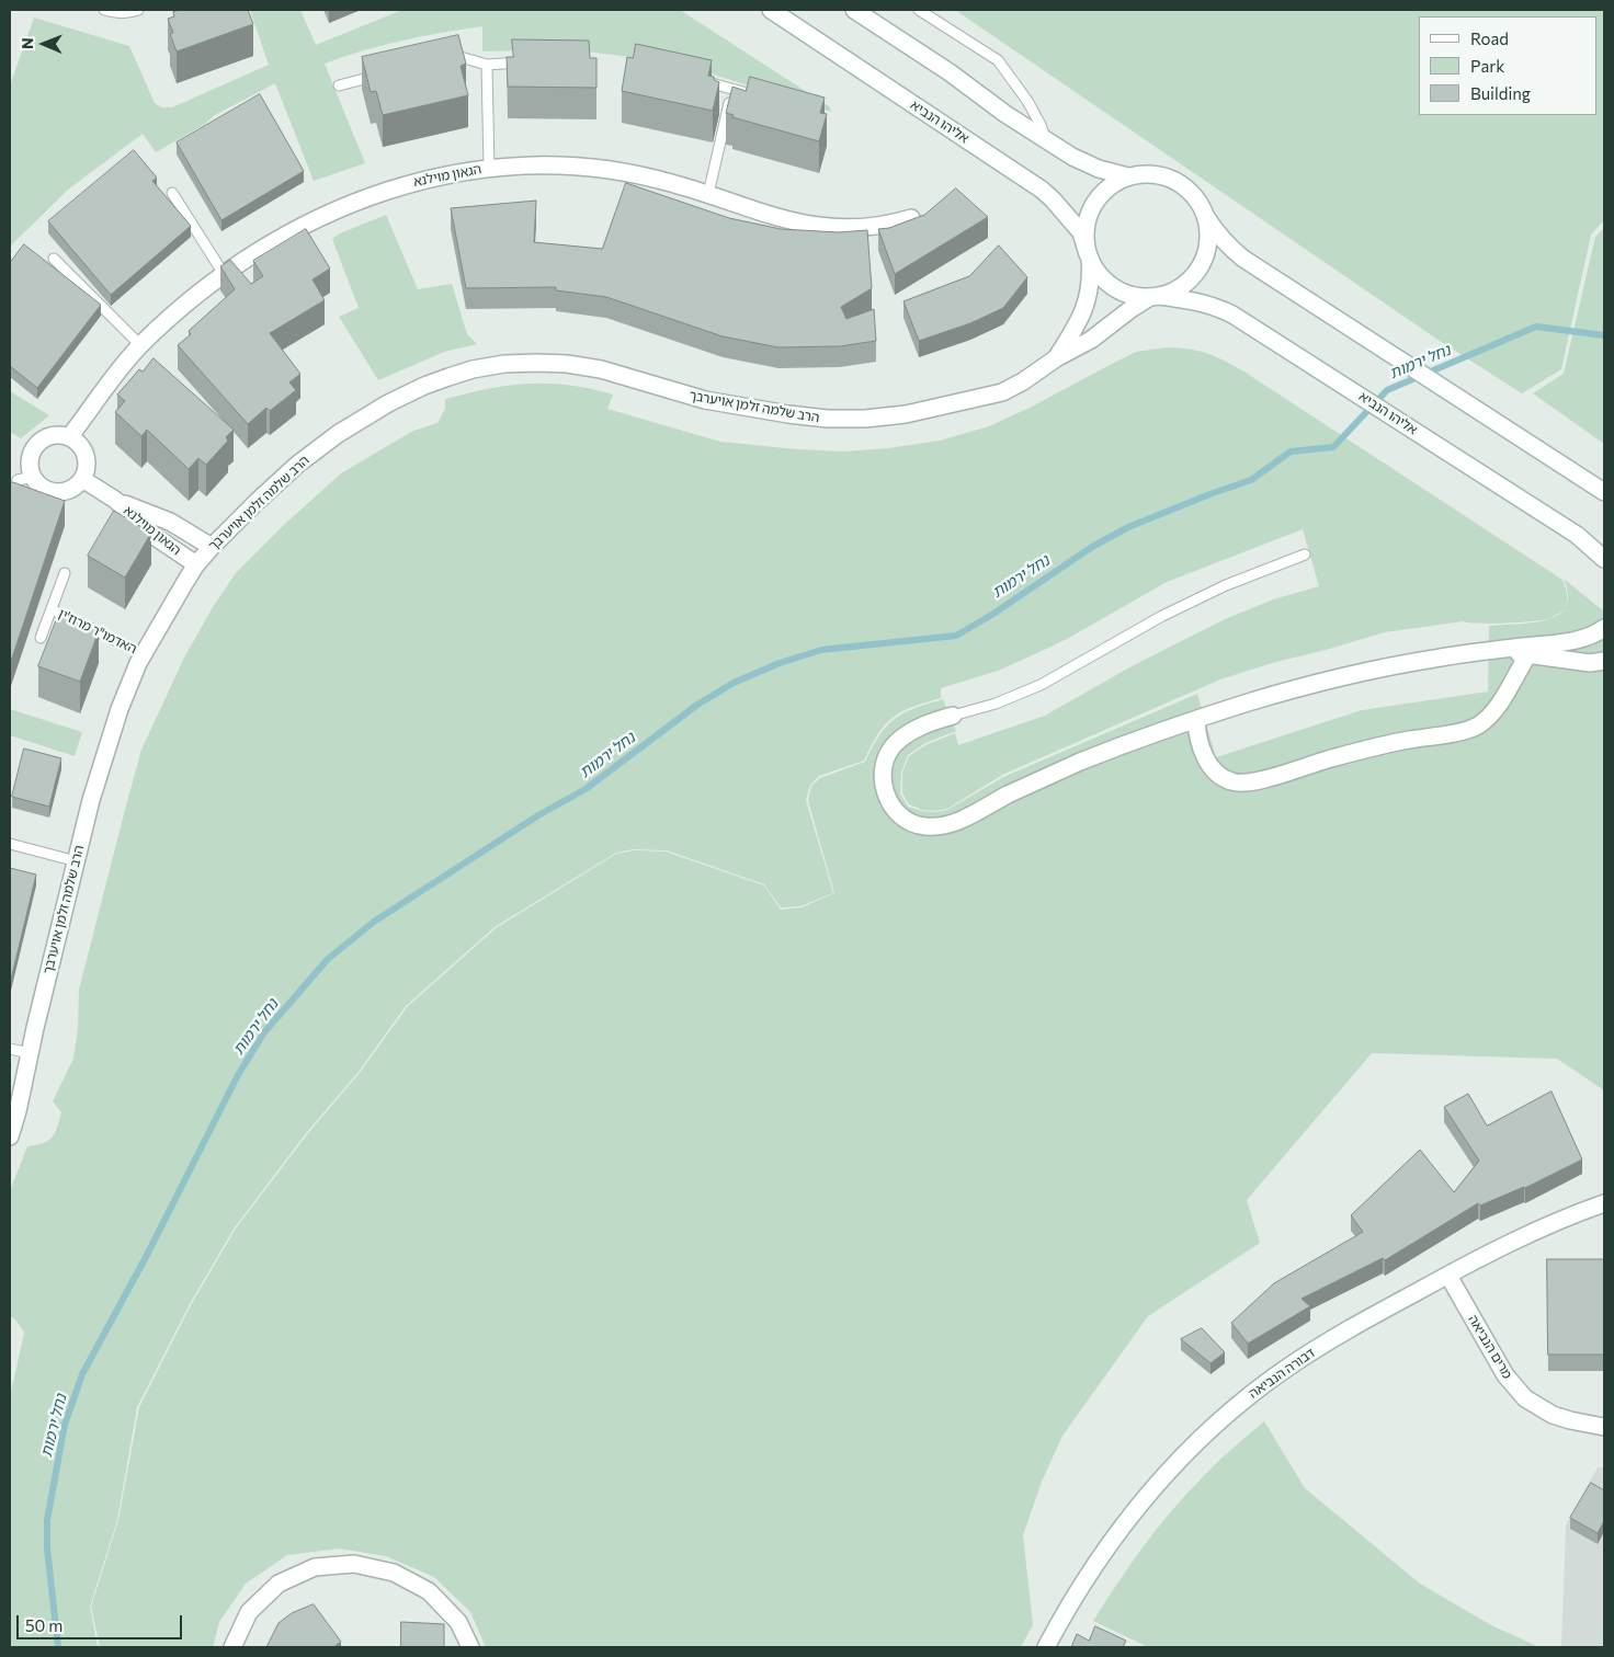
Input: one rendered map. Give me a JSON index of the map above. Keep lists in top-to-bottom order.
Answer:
{
  "streets": {
    "street": [
      "אליהו הנביא",
      "הגאון מוילנא",
      "הרב שלמה זלמן אויערבך",
      "מרים הנביאה",
      "דבורה הנביאה"
    ],
    "lane": ["האדמו\"ר מרוז'ין"]
  },
  "crossings": [
    ["אליהו הנביא", "הרב שלמה זלמן אויערבך"],
    ["הגאון מוילנא", "הרב שלמה זלמן אויערבך"],
    ["הרב שלמה זלמן אויערבך", "האדמו\"ר מרוז'ין"],
    ["מרים הנביאה", "דבורה הנביאה"]
  ],
  "water": ["נחל ירמות"],
  "legend": ["Road", "Park", "Building"],
  "scale_bar": "50 m",
  "north": "left"
}
